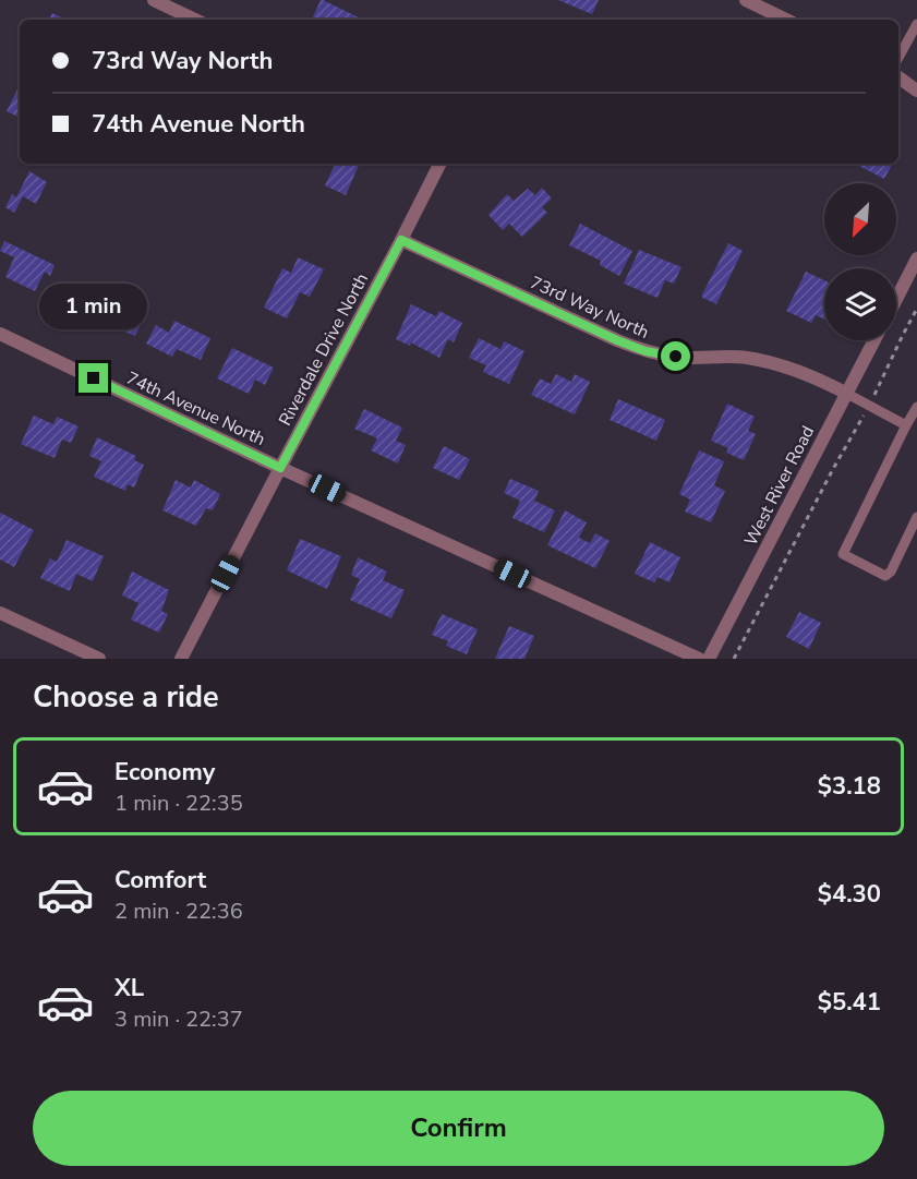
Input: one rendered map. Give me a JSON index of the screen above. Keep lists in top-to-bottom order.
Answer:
{
  "streets": {
    "street": [
      "73rd Way North",
      "Riverdale Drive North",
      "74th Avenue North",
      "West River Road"
    ]
  },
  "crossings": [
    ["73rd Way North", "Riverdale Drive North"],
    ["73rd Way North", "West River Road"],
    ["Riverdale Drive North", "74th Avenue North"]
  ],
  "north": "bottom left",
  "page": {
    "banner": ["73rd Way North", "74th Avenue North"],
    "bubble": "1 min",
    "heading": "Choose a ride",
    "list": [
      {
        "name": "Economy",
        "note": "1 min · 22:35",
        "value": "$3.18"
      },
      {
        "name": "Comfort",
        "note": "2 min · 22:36",
        "value": "$4.30"
      },
      {
        "name": "XL",
        "note": "3 min · 22:37",
        "value": "$5.41"
      }
    ],
    "buttons": "Confirm"
  }
}
